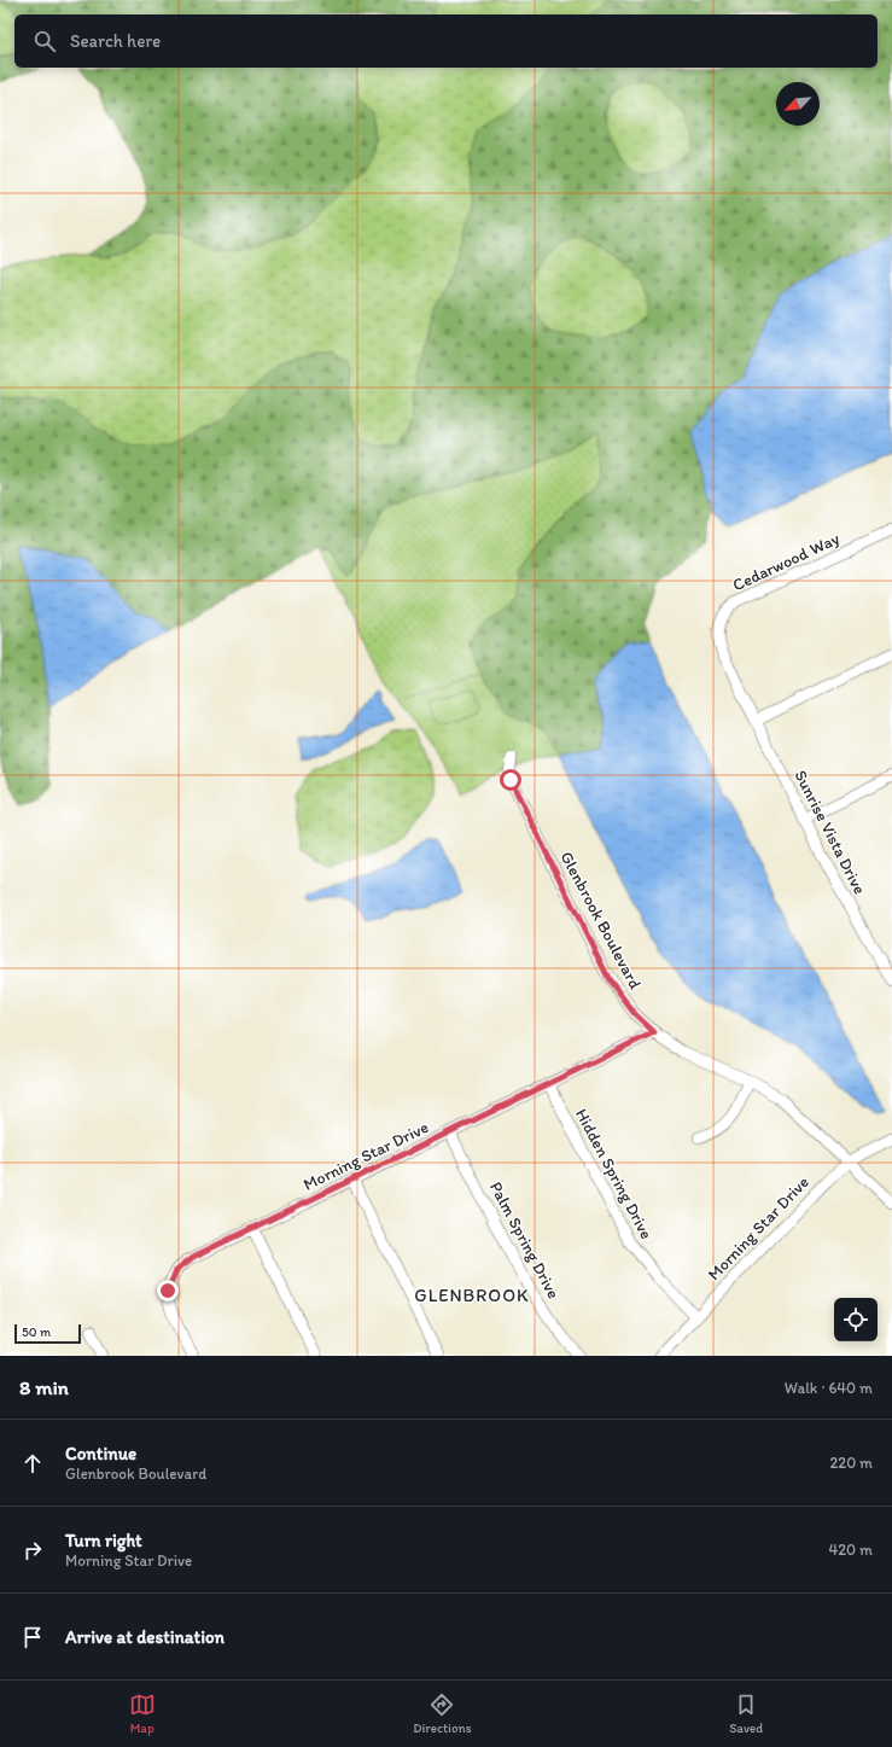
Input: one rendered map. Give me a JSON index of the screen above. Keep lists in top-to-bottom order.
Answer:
{
  "streets": {
    "street": [
      "Cedarwood Way",
      "Sunrise Vista Drive",
      "Glenbrook Boulevard",
      "Morning Star Drive",
      "Hidden Spring Drive",
      "Palm Spring Drive"
    ]
  },
  "crossings": [
    ["Cedarwood Way", "Sunrise Vista Drive"],
    ["Glenbrook Boulevard", "Morning Star Drive"],
    ["Morning Star Drive", "Hidden Spring Drive"],
    ["Morning Star Drive", "Palm Spring Drive"]
  ],
  "districts": ["GLENBROOK"],
  "scale_bar": "50 m",
  "north": "bottom left",
  "page": {
    "search": "Search here",
    "scale": "50 m",
    "heading": ["8 min", "Walk · 640 m"],
    "list": [
      ["Continue", "Glenbrook Boulevard", "220 m"],
      ["Turn right", "Morning Star Drive", "420 m"],
      "Arrive at destination"
    ],
    "nav": ["Map", "Directions", "Saved"]
  }
}
